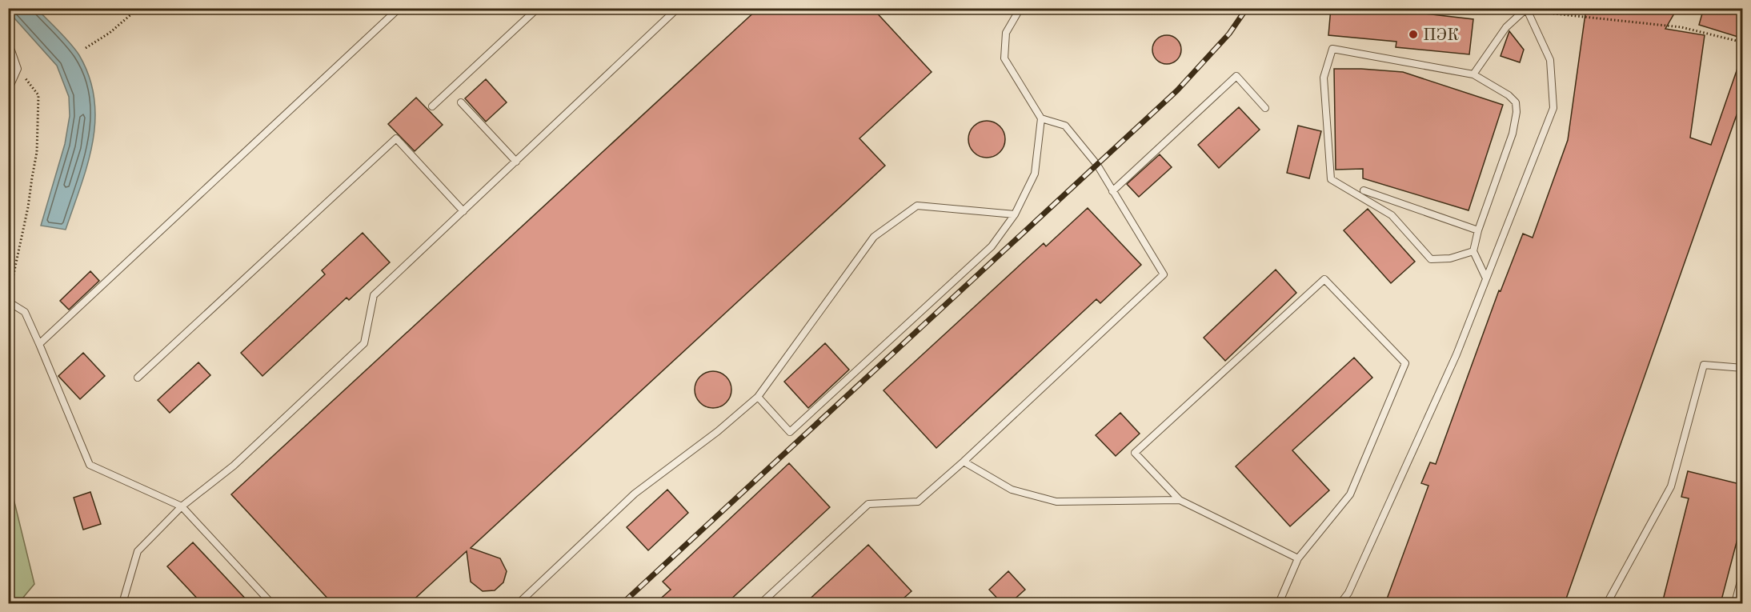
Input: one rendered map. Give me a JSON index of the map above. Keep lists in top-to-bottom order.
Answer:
{
  "places": ["ПЭК"]
}
